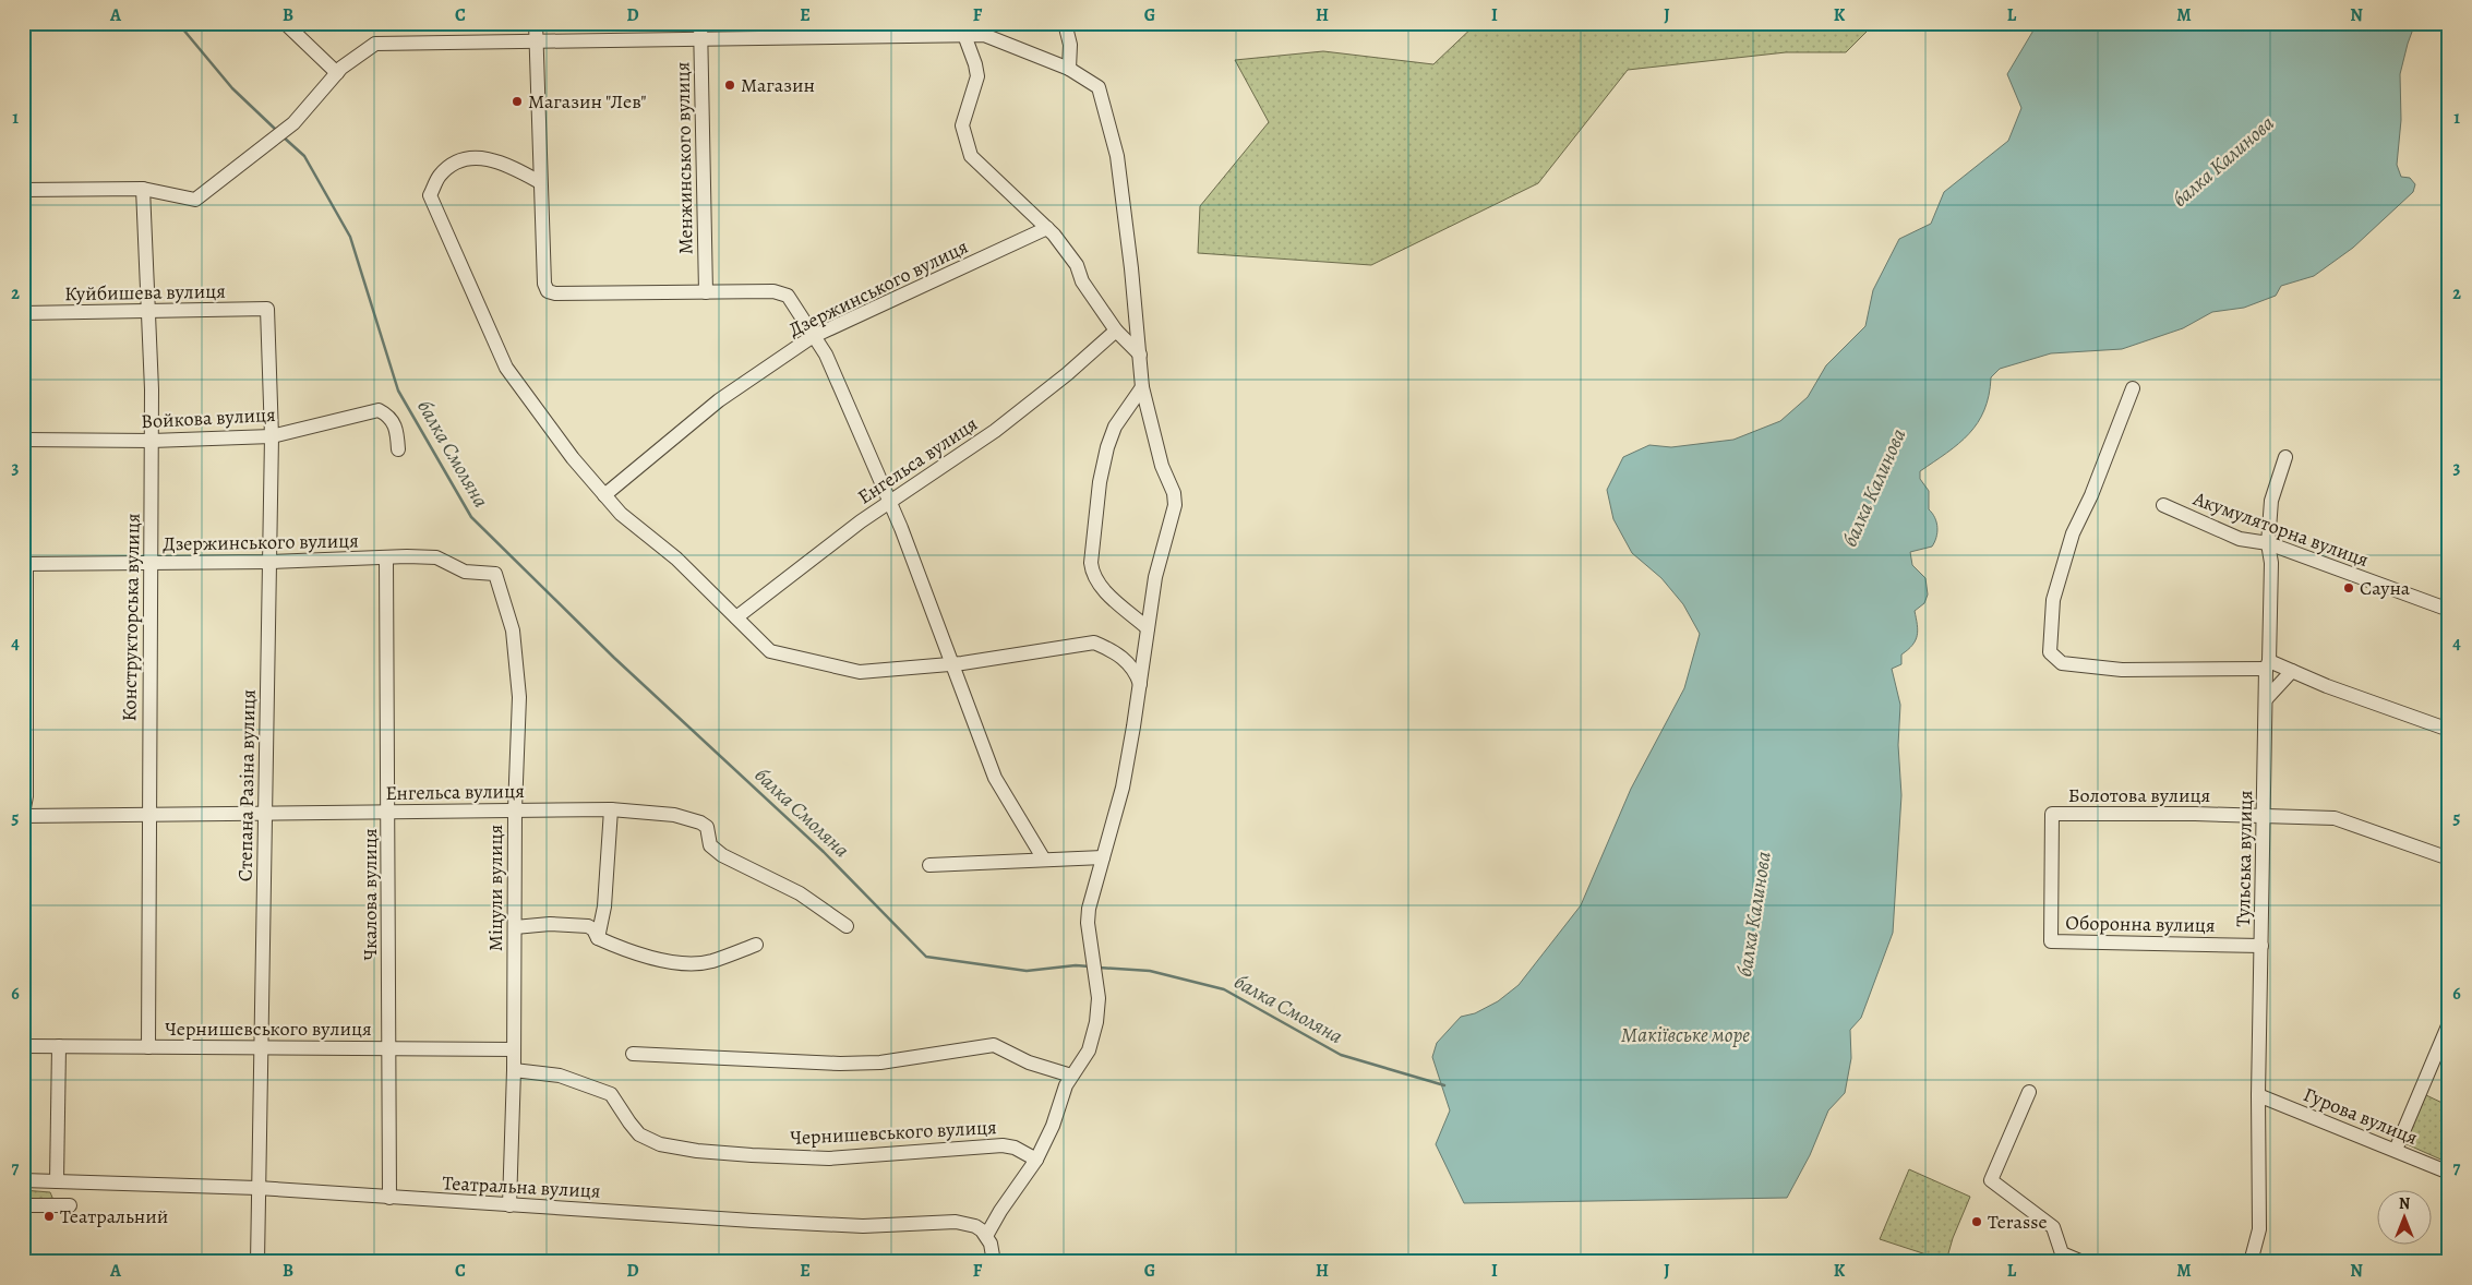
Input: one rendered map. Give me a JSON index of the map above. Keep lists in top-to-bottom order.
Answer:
{
  "streets": {
    "street": [
      "Менжинського вулиця",
      "Дзержинського вулиця",
      "Куйбишева вулиця",
      "Войкова вулиця",
      "Енгельса вулиця",
      "Акумуляторна вулиця",
      "Конструкторська вулиця",
      "Степана Разіна вулиця",
      "Болотова вулиця",
      "Тульська вулиця",
      "Міцули вулиця",
      "Чкалова вулиця",
      "Оборонна вулиця",
      "Чернишевського вулиця",
      "Гурова вулиця",
      "Театральна вулиця"
    ]
  },
  "crossings": [
    ["Дзержинського вулиця", "Конструкторська вулиця"],
    ["Дзержинського вулиця", "Степана Разіна вулиця"],
    ["Дзержинського вулиця", "Міцули вулиця"],
    ["Дзержинського вулиця", "Чкалова вулиця"],
    ["Куйбишева вулиця", "Конструкторська вулиця"],
    ["Куйбишева вулиця", "Степана Разіна вулиця"],
    ["Войкова вулиця", "Конструкторська вулиця"],
    ["Войкова вулиця", "Степана Разіна вулиця"],
    ["Енгельса вулиця", "Конструкторська вулиця"],
    ["Енгельса вулиця", "Степана Разіна вулиця"],
    ["Енгельса вулиця", "Міцули вулиця"],
    ["Енгельса вулиця", "Чкалова вулиця"],
    ["Акумуляторна вулиця", "Тульська вулиця"],
    ["Конструкторська вулиця", "Чернишевського вулиця"],
    ["Степана Разіна вулиця", "Чернишевського вулиця"],
    ["Степана Разіна вулиця", "Театральна вулиця"],
    ["Болотова вулиця", "Тульська вулиця"],
    ["Болотова вулиця", "Оборонна вулиця"],
    ["Тульська вулиця", "Оборонна вулиця"],
    ["Тульська вулиця", "Гурова вулиця"],
    ["Міцули вулиця", "Чернишевського вулиця"],
    ["Міцули вулиця", "Театральна вулиця"],
    ["Чкалова вулиця", "Чернишевського вулиця"],
    ["Чкалова вулиця", "Театральна вулиця"]
  ],
  "water": ["балка Калинова", "балка Смоляна", "Макіївське море"],
  "places": [
    "Магазин",
    "Магазин \"Лев\"",
    "Сауна",
    "Театральний",
    "Terasse"
  ],
  "north": "top",
  "grid": {
    "columns": [
      "A",
      "B",
      "C",
      "D",
      "E",
      "F",
      "G",
      "H",
      "I",
      "J",
      "K",
      "L",
      "M",
      "N"
    ],
    "rows": [
      "1",
      "2",
      "3",
      "4",
      "5",
      "6",
      "7"
    ]
  }
}
